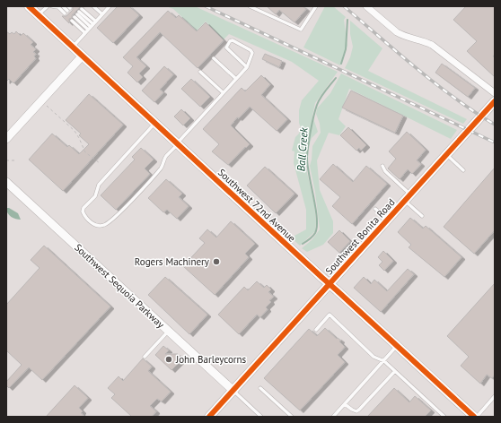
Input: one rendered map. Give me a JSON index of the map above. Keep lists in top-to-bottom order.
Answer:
{
  "streets": {
    "main road": ["Southwest 72nd Avenue", "Southwest Bonita Road"],
    "street": ["Southwest Sequoia Parkway"]
  },
  "crossings": [
    ["Southwest 72nd Avenue", "Southwest Bonita Road"],
    ["Southwest Bonita Road", "Southwest Sequoia Parkway"]
  ],
  "water": ["Ball Creek"],
  "places": ["Rogers Machinery", "John Barleycorns"]
}
